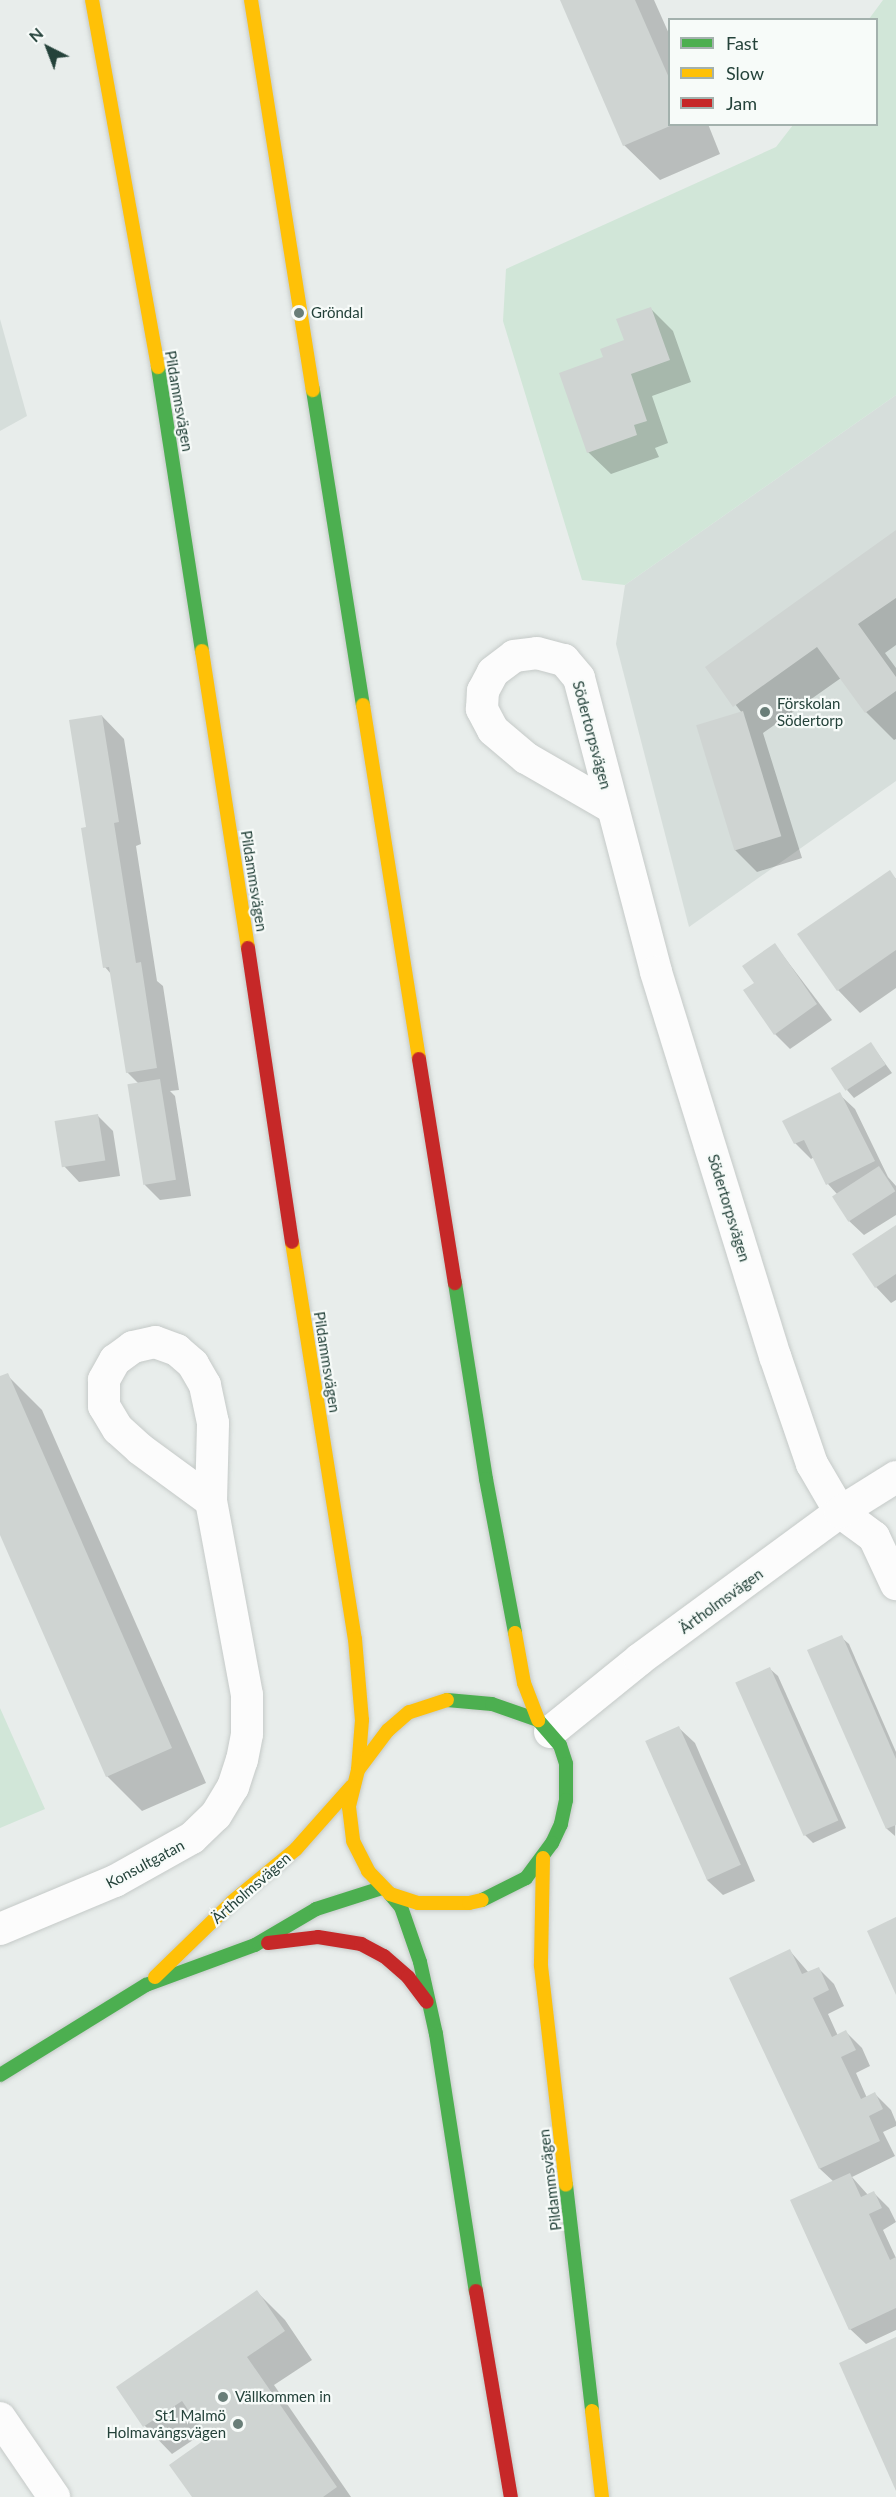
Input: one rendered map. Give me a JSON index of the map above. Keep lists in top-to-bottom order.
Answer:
{
  "streets": {
    "main road": ["Pildammsvägen", "Ärtholmsvägen"],
    "street": ["Södertorpsvägen", "Konsultgatan"]
  },
  "crossings": [
    ["Pildammsvägen", "Ärtholmsvägen"],
    ["Södertorpsvägen", "Ärtholmsvägen"]
  ],
  "places": [
    "Gröndal",
    "Förskolan Södertorp",
    "Vällkommen in",
    "St1 Malmö Holmavångsvägen"
  ],
  "legend": ["Fast", "Slow", "Jam"],
  "north": "top left"
}
